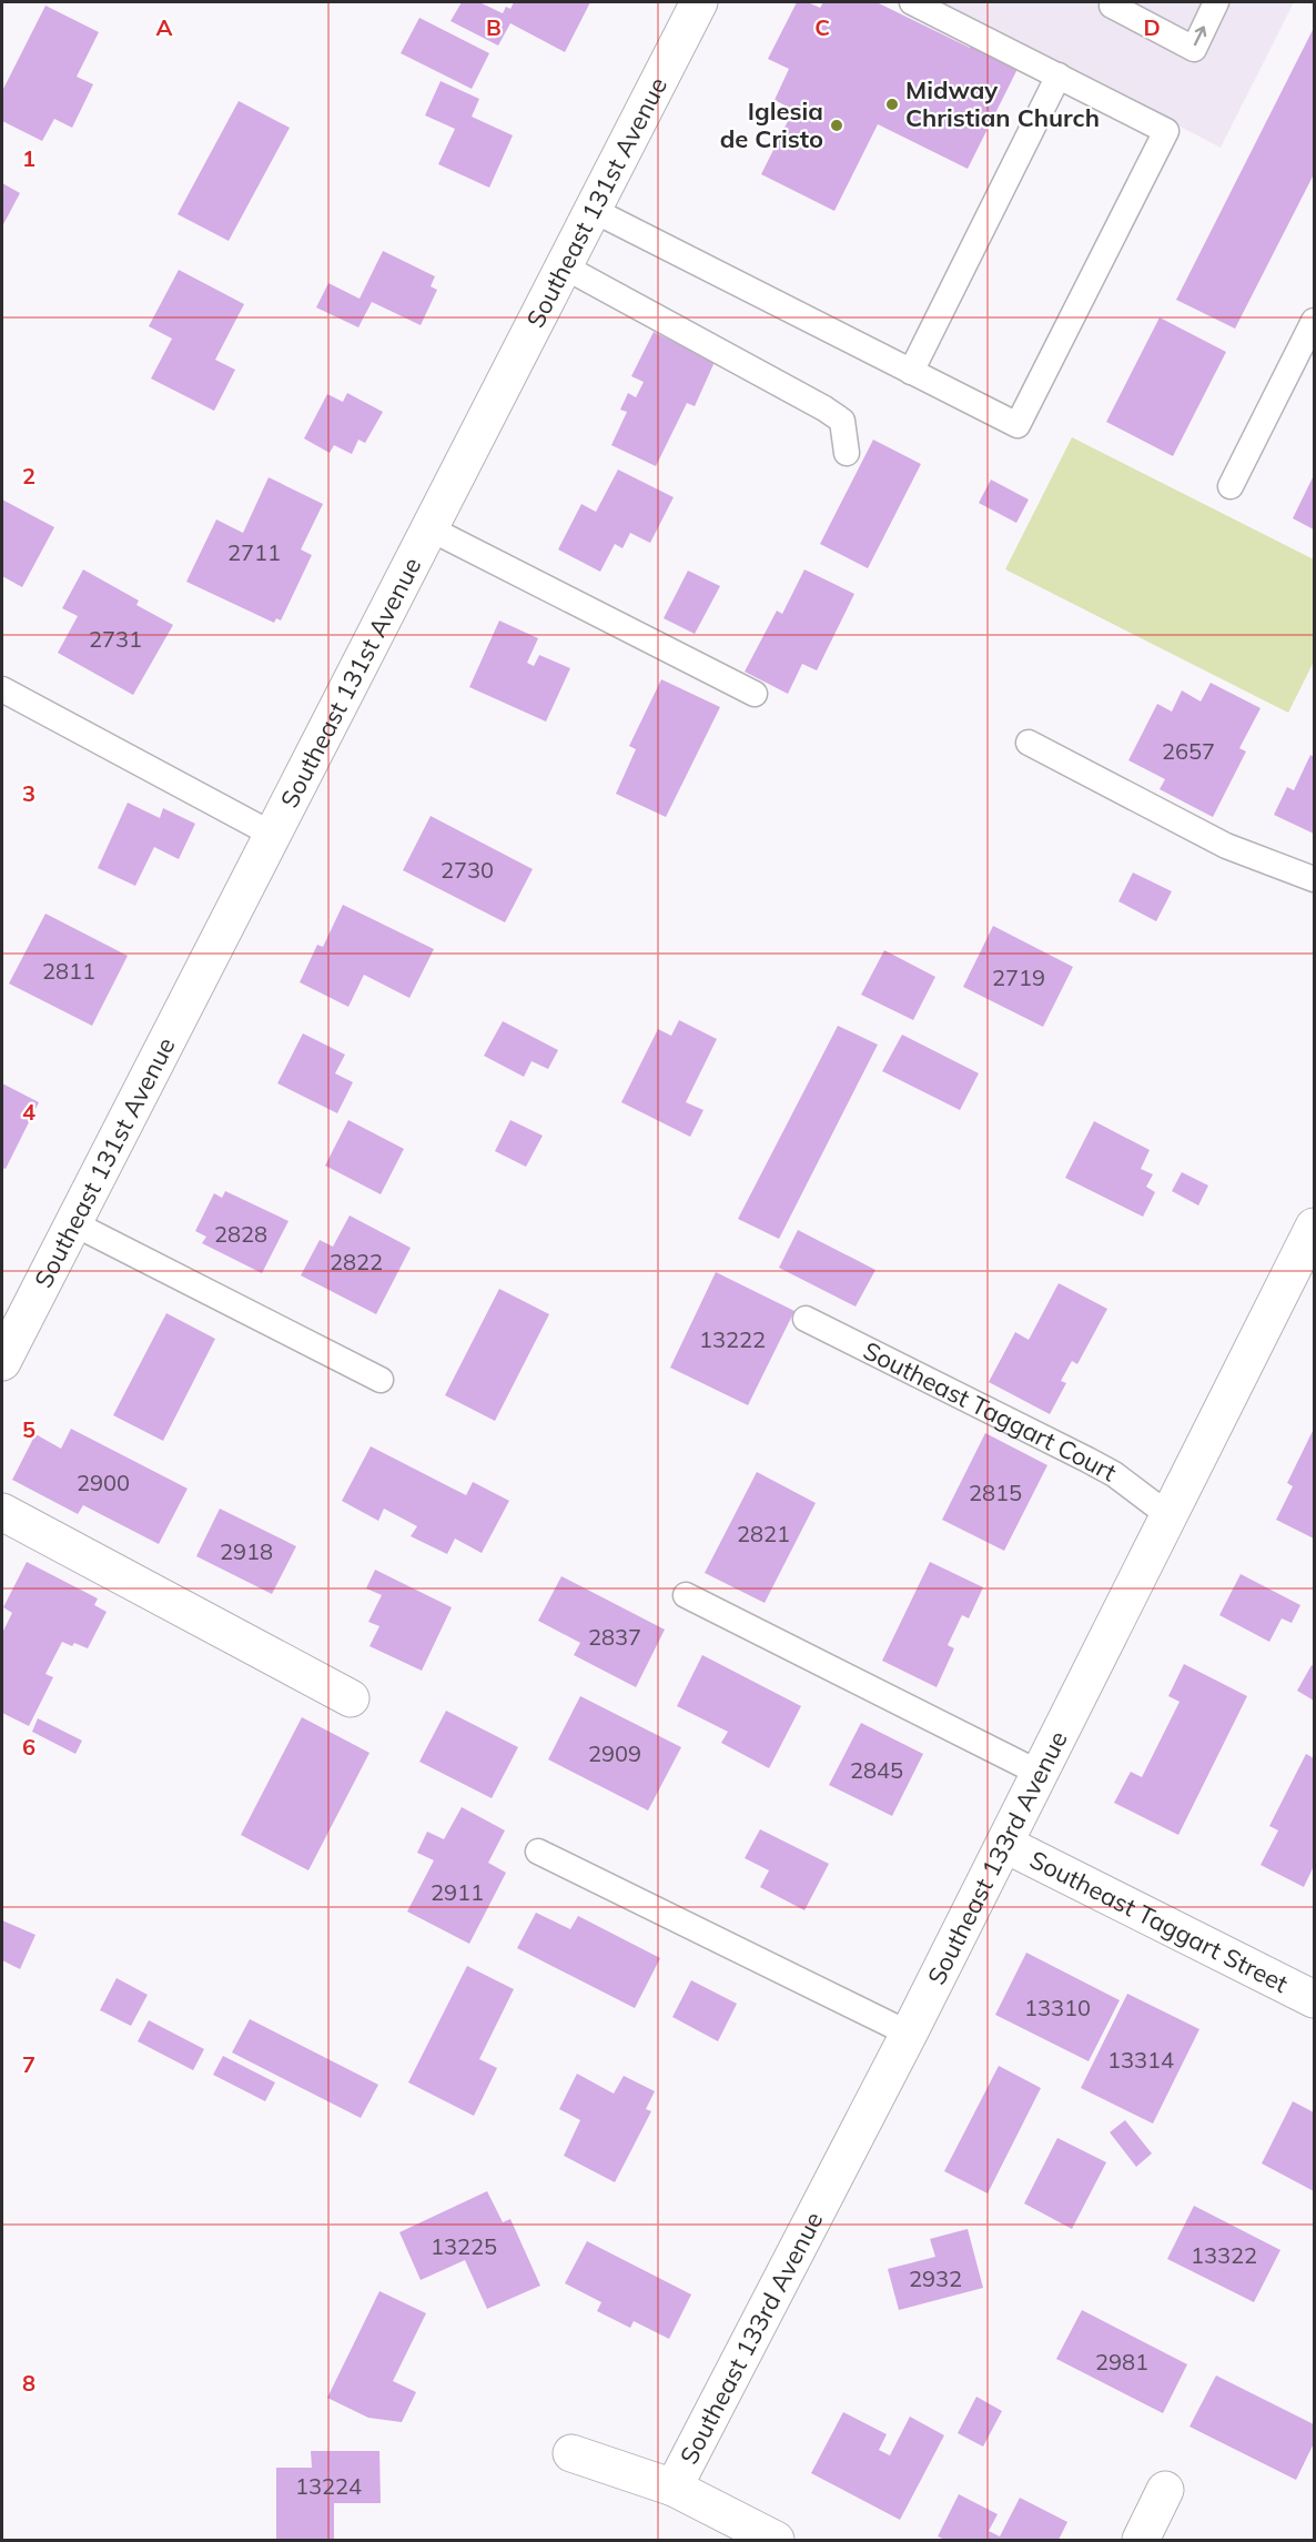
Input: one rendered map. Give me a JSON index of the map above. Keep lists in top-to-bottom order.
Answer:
{
  "streets": {
    "street": ["Southeast 131st Avenue", "Southeast 133rd Avenue", "Southeast Taggart Street"],
    "lane": ["Southeast Taggart Court"]
  },
  "crossings": [
    ["Southeast Taggart Court", "Southeast 133rd Avenue"],
    ["Southeast 133rd Avenue", "Southeast Taggart Street"]
  ],
  "places": ["Midway Christian Church", "Iglesia de Cristo"],
  "house_numbers": [
    "2711",
    "2731",
    "2657",
    "2730",
    "2811",
    "2719",
    "2828",
    "2822",
    "13222",
    "2900",
    "2815",
    "2821",
    "2918",
    "2837",
    "2909",
    "2845",
    "2911",
    "13310",
    "13314",
    "13225",
    "13322",
    "2932",
    "2981",
    "13224"
  ],
  "grid": {
    "columns": [
      "A",
      "B",
      "C",
      "D"
    ],
    "rows": [
      "1",
      "2",
      "3",
      "4",
      "5",
      "6",
      "7",
      "8"
    ]
  }
}
